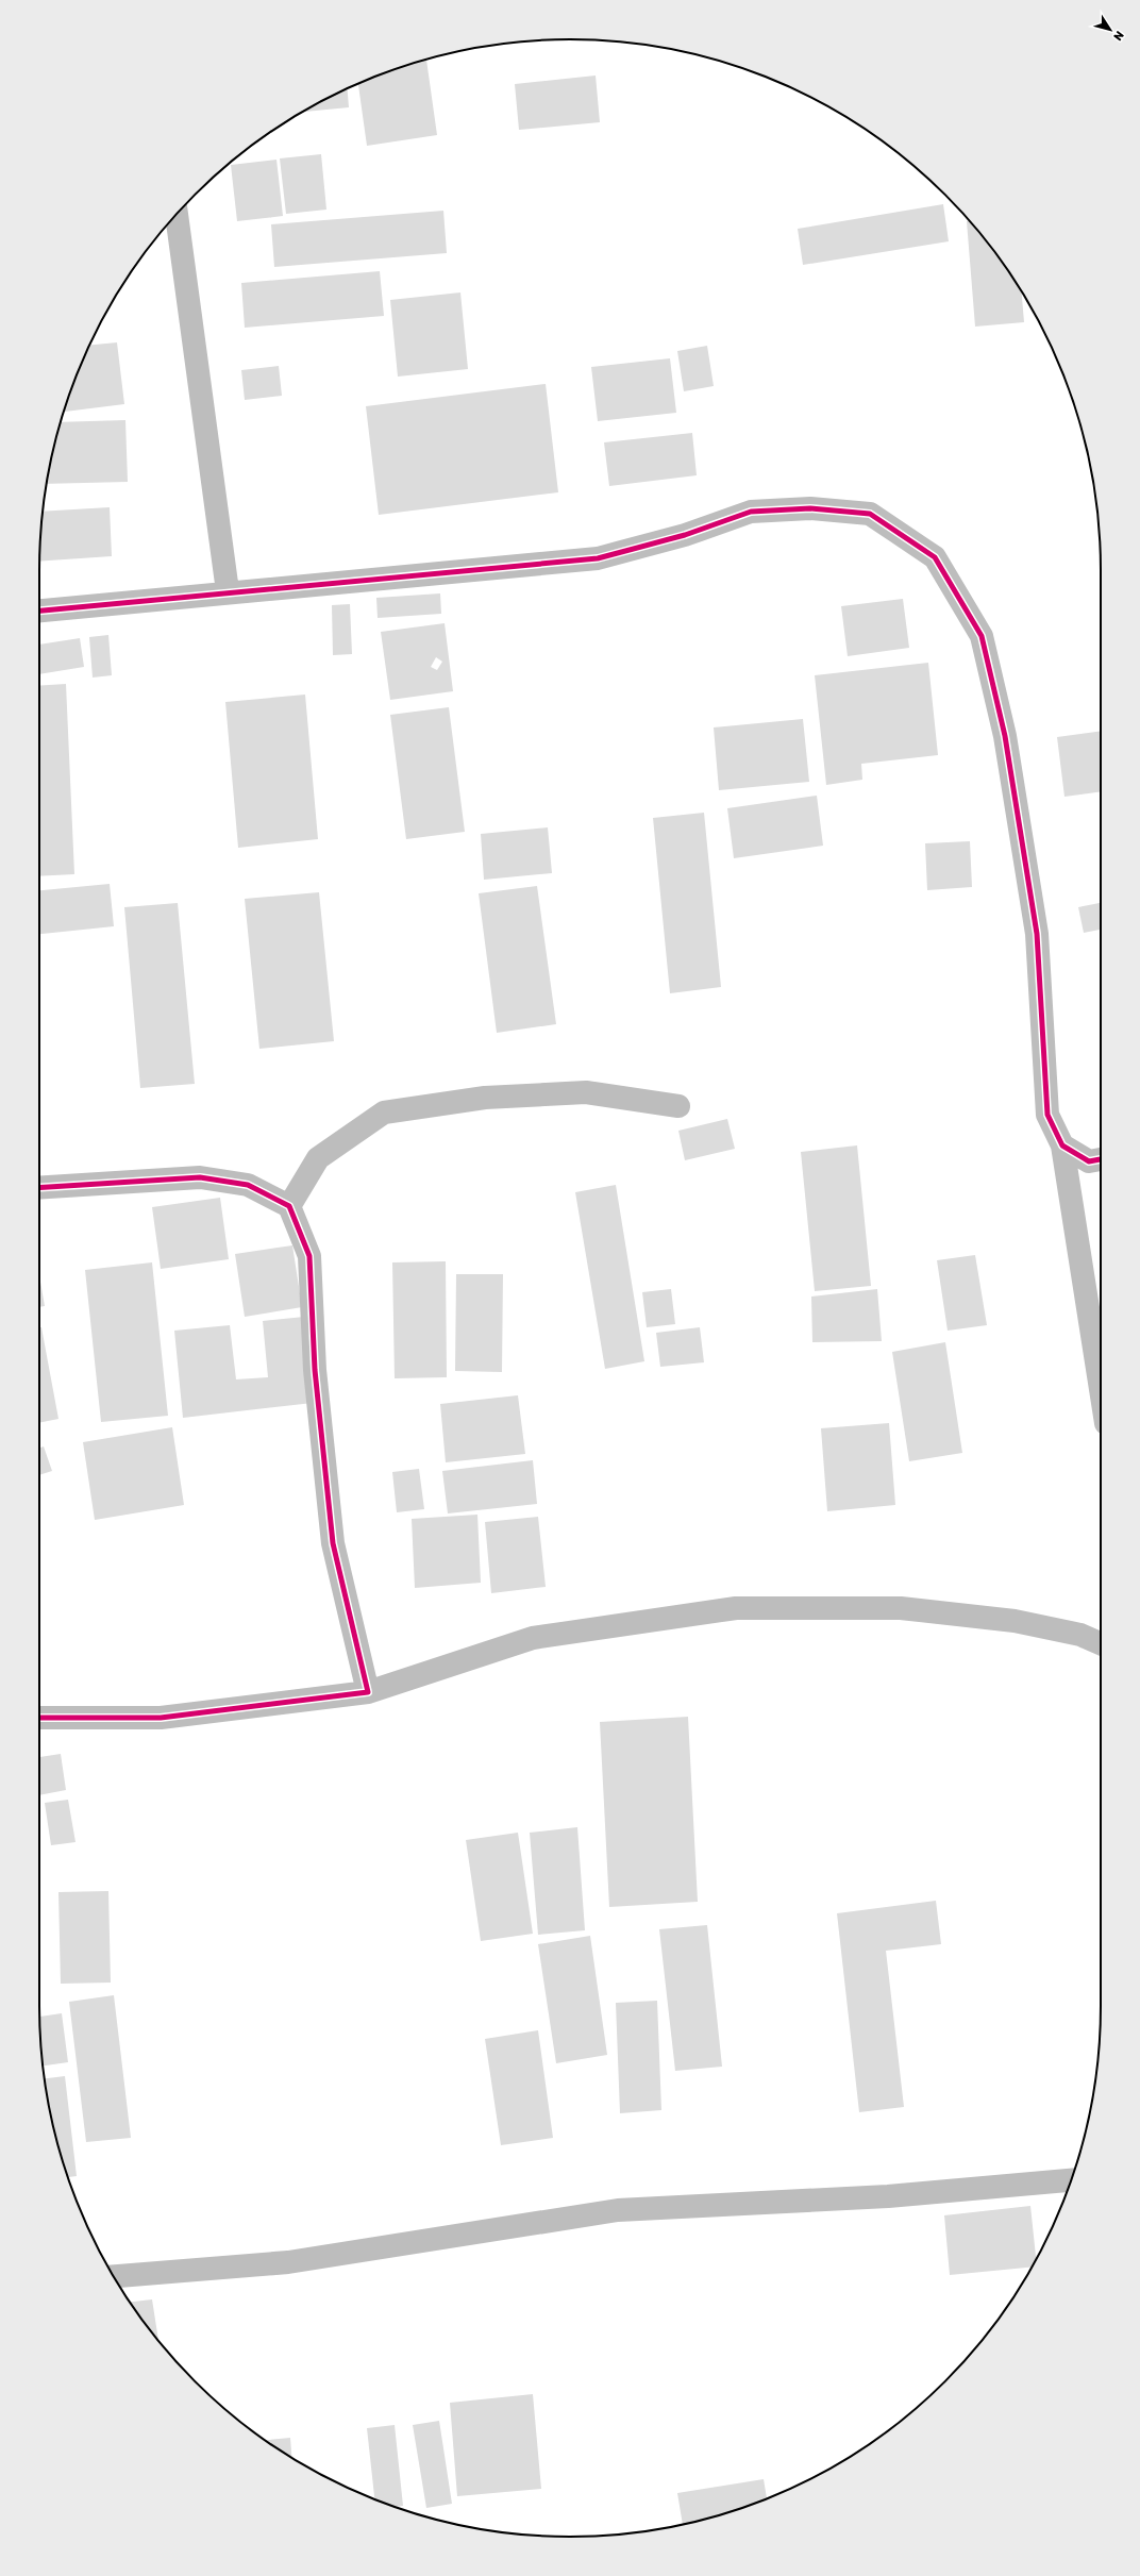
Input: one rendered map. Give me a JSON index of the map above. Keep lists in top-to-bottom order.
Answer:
{
  "north": "bottom right"
}
